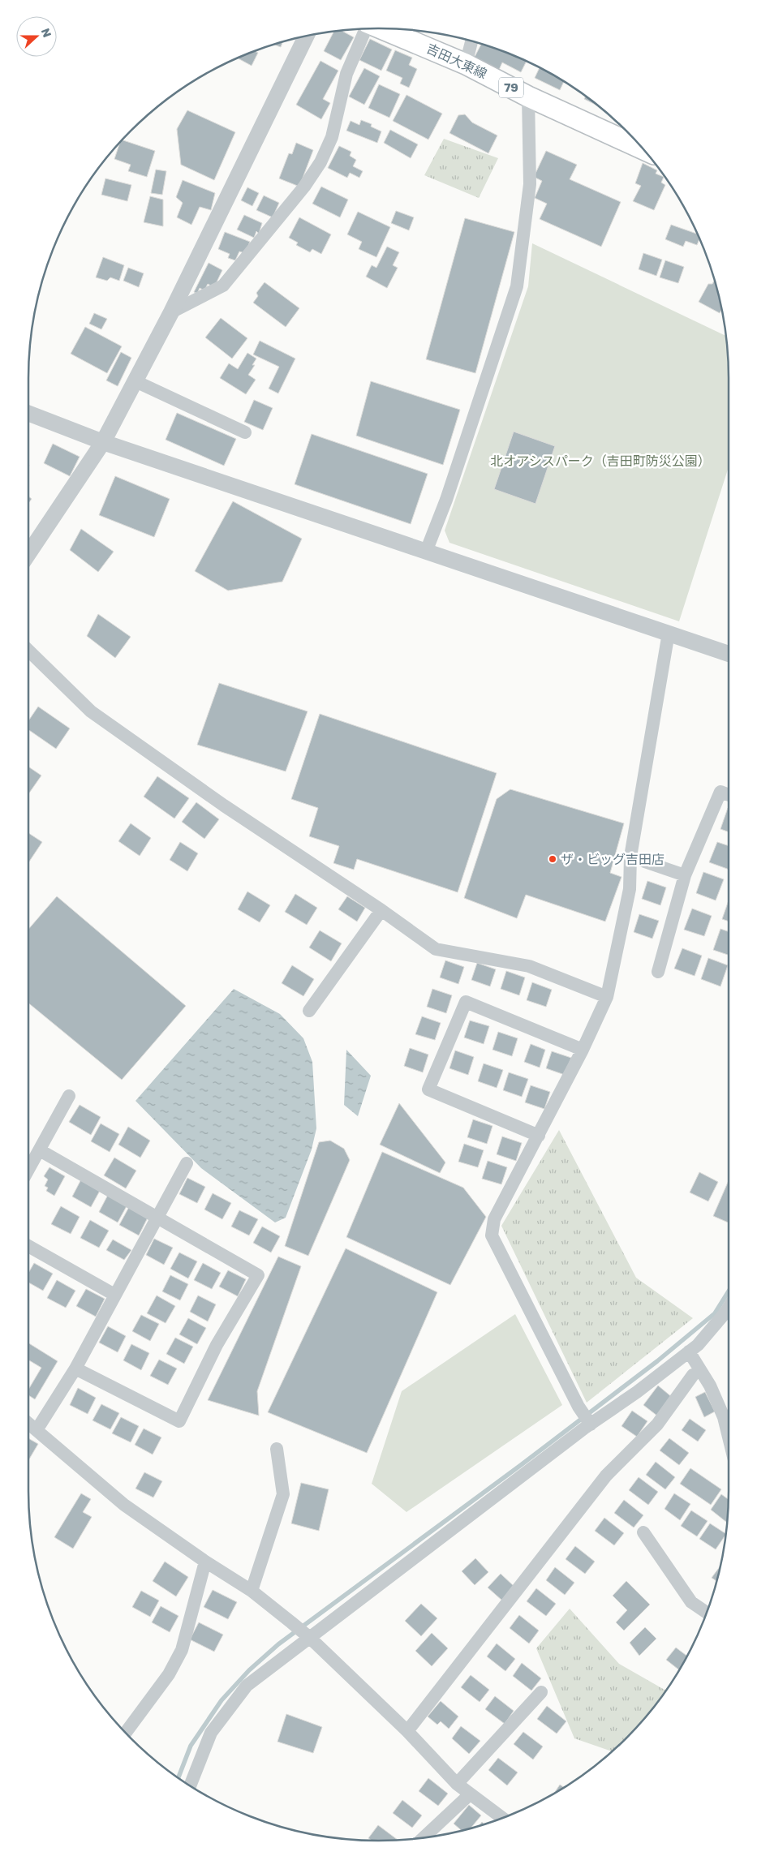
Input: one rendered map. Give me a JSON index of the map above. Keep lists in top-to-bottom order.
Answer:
{
  "streets": {
    "main road": ["吉田大東線", "79"]
  },
  "parks": ["北オアシスパーク（吉田町防災公園）"],
  "places": ["ザ・ビッグ吉田店"],
  "north": "right"
}
